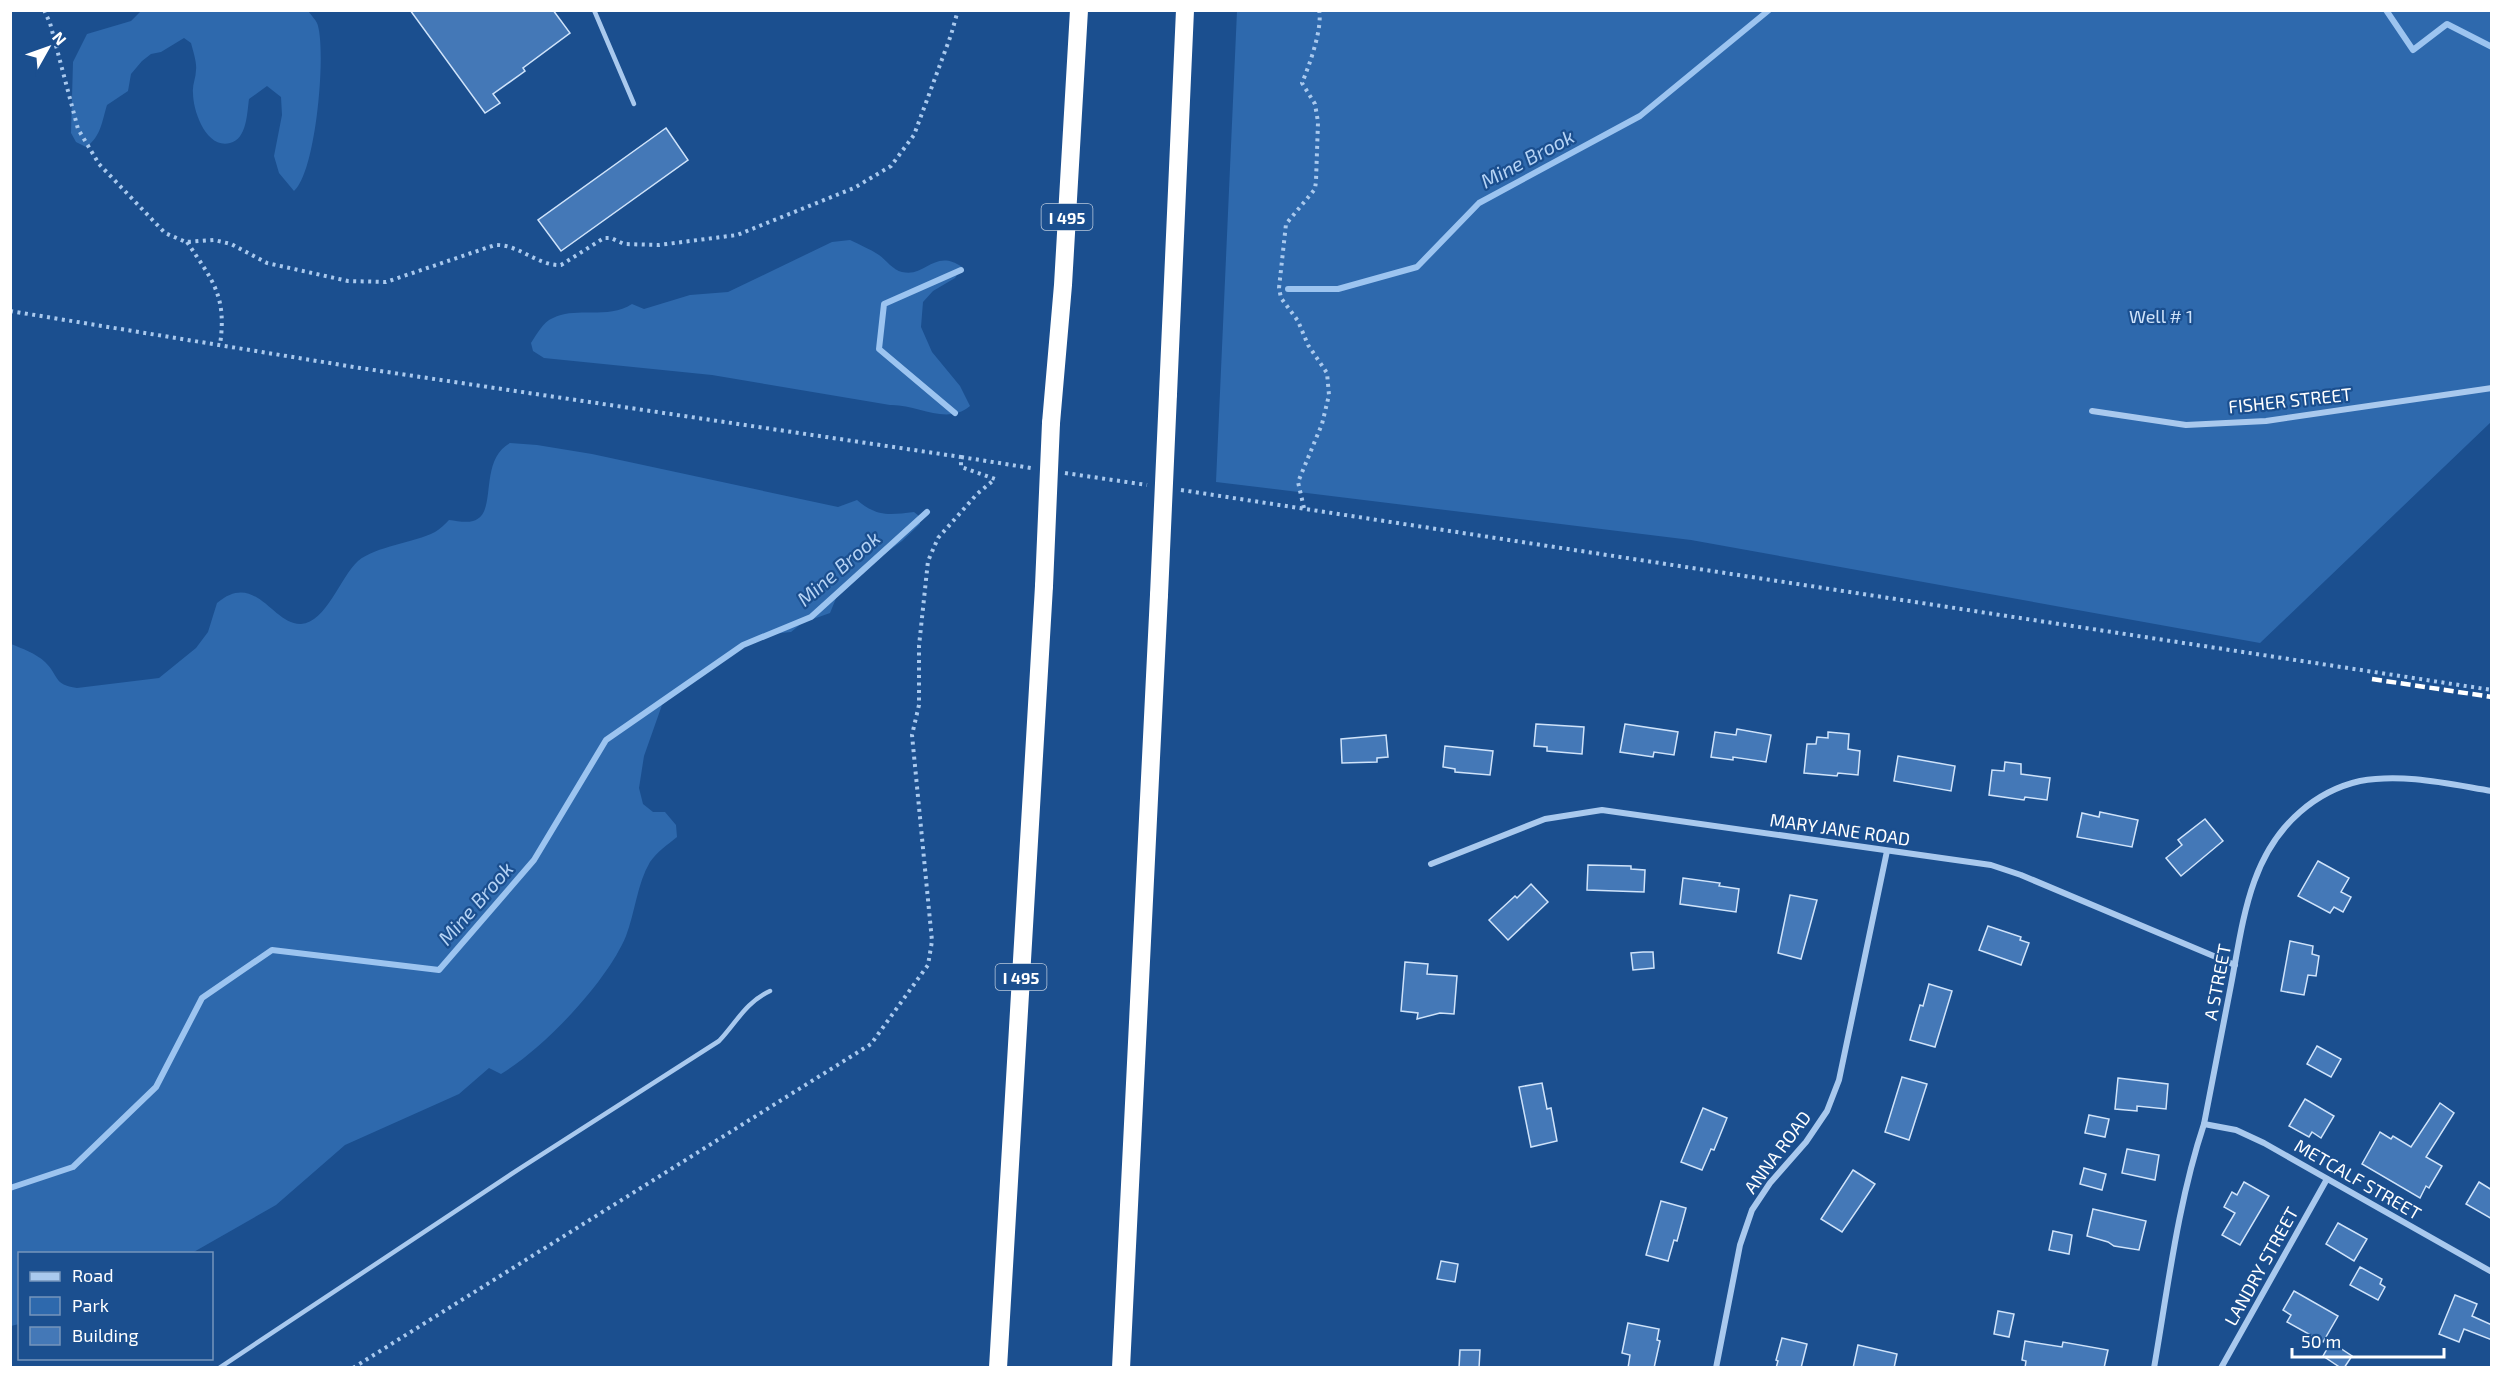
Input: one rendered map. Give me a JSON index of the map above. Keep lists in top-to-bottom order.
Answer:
{
  "streets": {
    "highway": ["I 495"],
    "street": [
      "FISHER STREET",
      "MARY JANE ROAD",
      "A STREET",
      "ANNA ROAD",
      "METCALF STREET",
      "LANDRY STREET"
    ]
  },
  "crossings": [
    ["MARY JANE ROAD", "A STREET"],
    ["MARY JANE ROAD", "ANNA ROAD"],
    ["A STREET", "METCALF STREET"],
    ["METCALF STREET", "LANDRY STREET"]
  ],
  "water": ["Mine Brook"],
  "parks": ["Well # 1"],
  "legend": ["Road", "Park", "Building"],
  "scale_bar": "50 m",
  "north": "top right"
}
